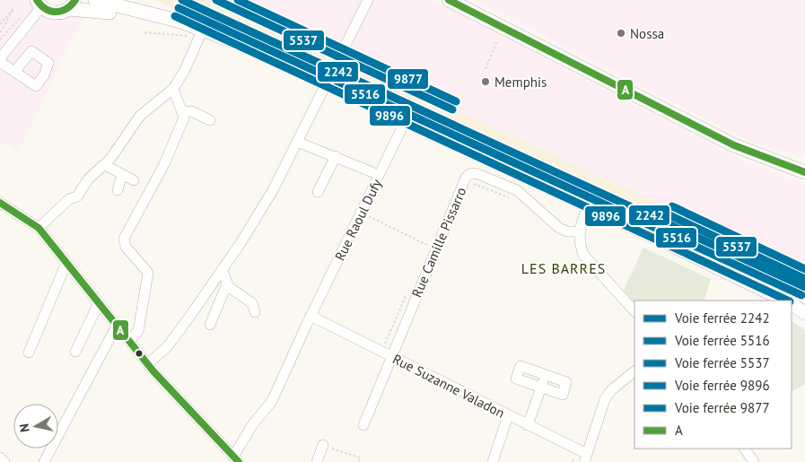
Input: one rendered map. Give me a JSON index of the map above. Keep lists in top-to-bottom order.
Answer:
{
  "streets": {
    "street": ["Rue Raoul Dufy", "Rue Camille Pissarro", "Rue Suzanne Valadon"]
  },
  "crossings": [
    ["Rue Raoul Dufy", "Rue Suzanne Valadon"],
    ["Rue Camille Pissarro", "Rue Suzanne Valadon"]
  ],
  "districts": ["LES BARRES"],
  "places": ["Nossa", "Memphis"],
  "lines": [
    "rail line 2242",
    "rail line 5537",
    "rail line 9877",
    "transit line A",
    "rail line 5516",
    "rail line 9896"
  ],
  "legend": [
    "Voie ferrée 2242",
    "Voie ferrée 5516",
    "Voie ferrée 5537",
    "Voie ferrée 9896",
    "Voie ferrée 9877",
    "A"
  ],
  "north": "left"
}
